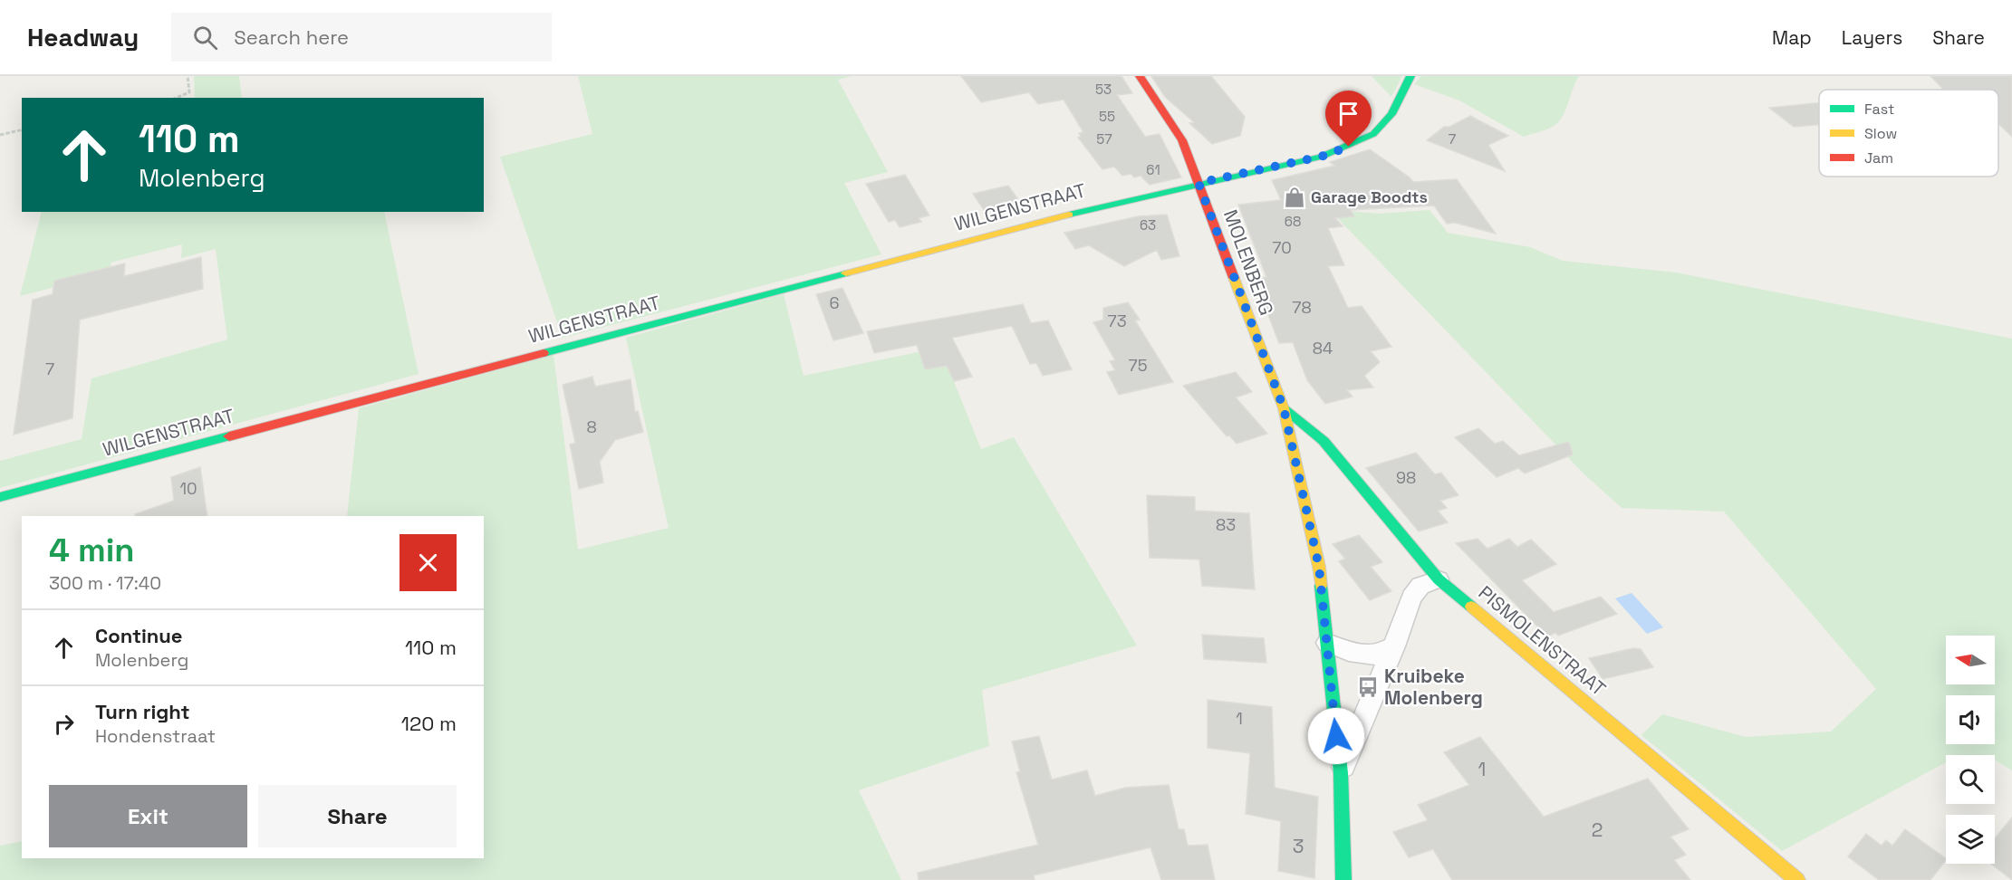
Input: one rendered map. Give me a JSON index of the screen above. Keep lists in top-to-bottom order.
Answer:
{
  "streets": {
    "street": ["WILGENSTRAAT", "MOLENBERG", "PISMOLENSTRAAT"]
  },
  "crossings": [
    ["WILGENSTRAAT", "MOLENBERG"],
    ["MOLENBERG", "PISMOLENSTRAAT"]
  ],
  "places": {
    "shop": ["Garage Boodts"],
    "bus stop": ["Kruibeke Molenberg"]
  },
  "house_numbers": [
    "53",
    "55",
    "57",
    "7",
    "61",
    "68",
    "63",
    "70",
    "6",
    "78",
    "73",
    "84",
    "75",
    "7",
    "8",
    "98",
    "10",
    "83",
    "1",
    "1",
    "2",
    "3"
  ],
  "legend": ["Fast", "Slow", "Jam"],
  "north": "left",
  "page": {
    "header": "Headway",
    "search": "Search here",
    "nav": ["Map", "Layers", "Share"],
    "turn": ["110 m", "Molenberg"],
    "heading": ["4 min", "300 m · 17:40"],
    "list": [
      {
        "name": "Continue",
        "note": "Molenberg",
        "value": "110 m"
      },
      {
        "name": "Turn right",
        "note": "Hondenstraat",
        "value": "120 m"
      }
    ],
    "buttons": ["Exit", "Share"]
  }
}
